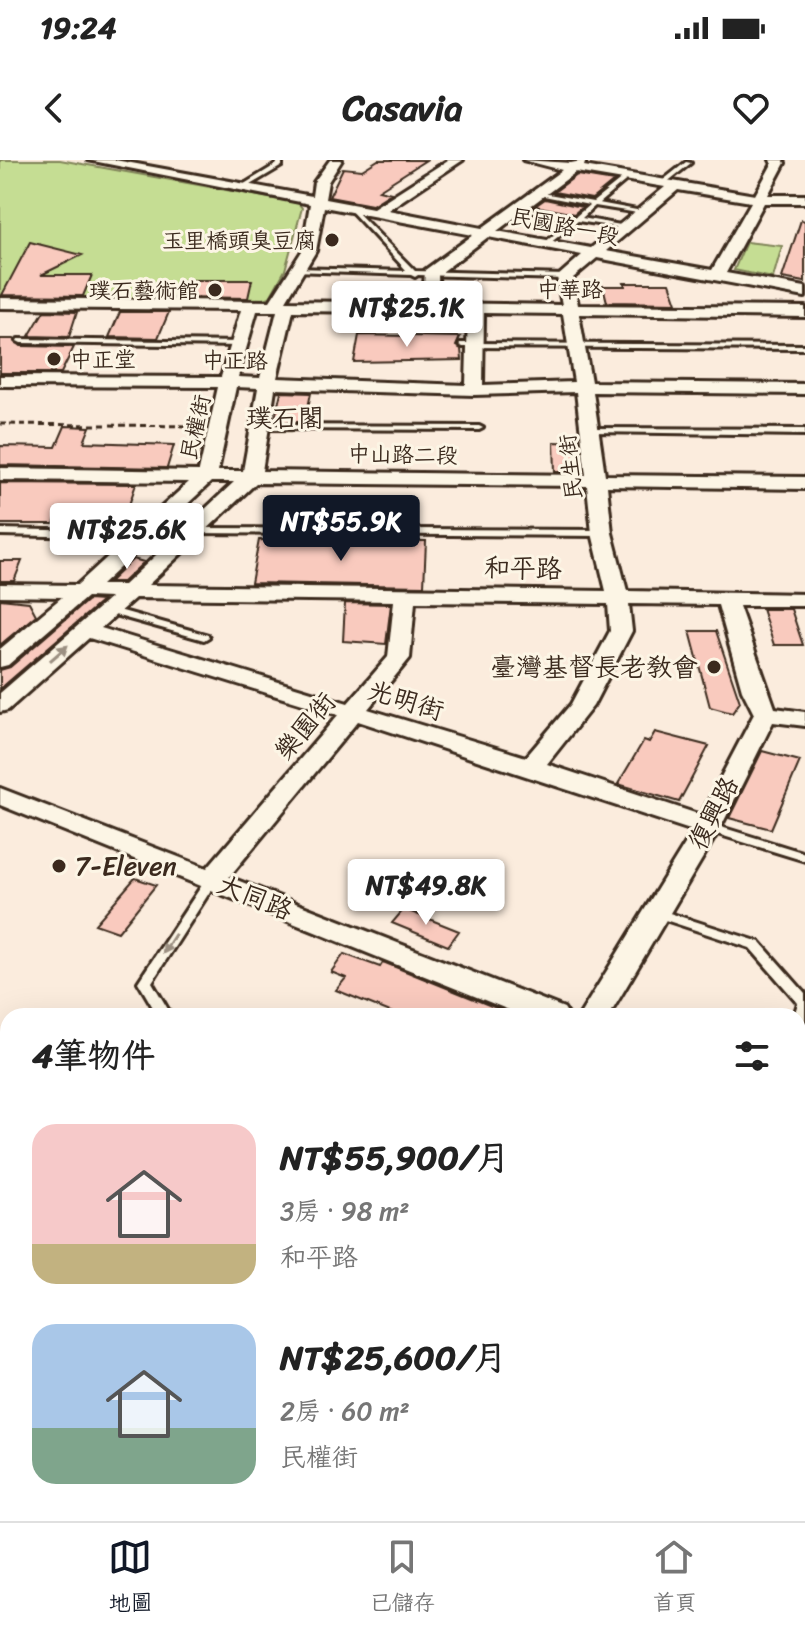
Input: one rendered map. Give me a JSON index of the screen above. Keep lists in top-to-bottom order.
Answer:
{
  "streets": {
    "street": [
      "民國路一段",
      "中華路",
      "中正路",
      "民權街",
      "中山路二段",
      "民生街",
      "和平路",
      "光明街",
      "樂園街",
      "復興路",
      "大同路"
    ]
  },
  "crossings": [
    ["中華路", "民權街"],
    ["中華路", "民生街"],
    ["中正路", "民權街"],
    ["中正路", "民生街"],
    ["民權街", "中山路二段"],
    ["民權街", "和平路"],
    ["中山路二段", "民生街"],
    ["民生街", "和平路"],
    ["民生街", "光明街"],
    ["和平路", "樂園街"],
    ["光明街", "樂園街"],
    ["光明街", "復興路"],
    ["樂園街", "大同路"]
  ],
  "districts": ["璞石閣"],
  "places": [
    "玉里橋頭臭豆腐",
    "璞石藝術館",
    "中正堂",
    "臺灣基督長老教會",
    "7-Eleven"
  ],
  "page": {
    "status": "19:24",
    "header": "Casavia",
    "price": [
      "NT$25.1K",
      "NT$55.9K",
      "NT$25.6K",
      "NT$49.8K"
    ],
    "heading": "4筆物件",
    "list": [
      {
        "name": "NT$55,900/月",
        "note": "3房 · 98 m² · 和平路"
      },
      {
        "name": "NT$25,600/月",
        "note": "2房 · 60 m² · 民權街"
      }
    ],
    "tabs": ["地圖", "已儲存", "首頁"]
  }
}
